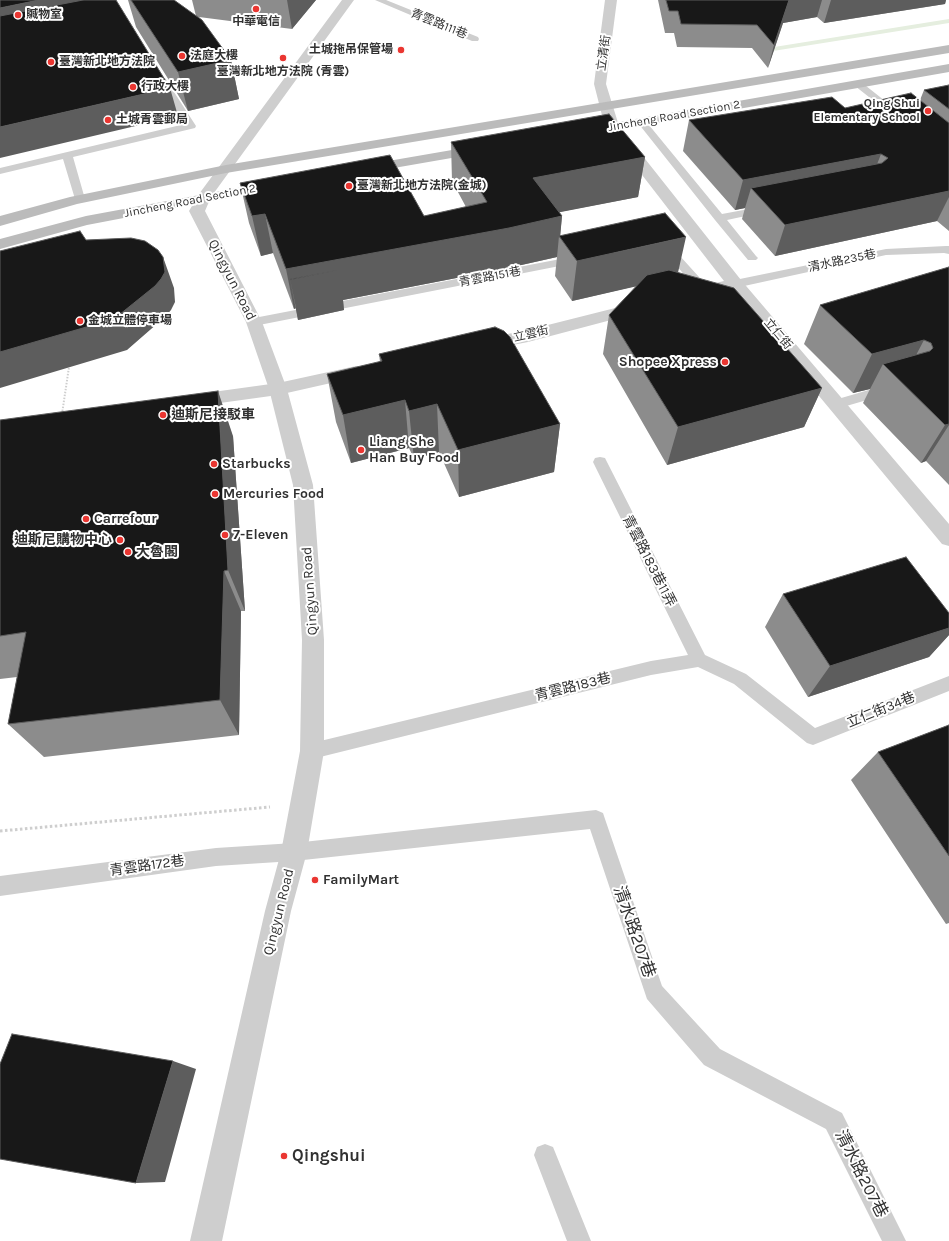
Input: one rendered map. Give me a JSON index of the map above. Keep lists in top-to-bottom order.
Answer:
{
  "streets": {
    "main road": ["Jincheng Road Section 2"],
    "street": [
      "立清街",
      "Qingyun Road",
      "立雲街",
      "立仁街"
    ],
    "lane": [
      "青雲路111巷",
      "清水路235巷",
      "青雲路151巷",
      "青雲路183巷11弄",
      "青雲路183巷",
      "立仁街34巷",
      "青雲路172巷",
      "清水路207巷"
    ]
  },
  "crossings": [
    ["立清街", "Jincheng Road Section 2"],
    ["立清街", "立仁街"],
    ["Jincheng Road Section 2", "Qingyun Road"],
    ["Jincheng Road Section 2", "立仁街"],
    ["清水路235巷", "立仁街"],
    ["青雲路151巷", "Qingyun Road"],
    ["Qingyun Road", "青雲路183巷"],
    ["Qingyun Road", "青雲路172巷"],
    ["Qingyun Road", "清水路207巷"],
    ["青雲路183巷11弄", "青雲路183巷"],
    ["青雲路183巷11弄", "立仁街34巷"],
    ["青雲路183巷", "立仁街34巷"],
    ["青雲路172巷", "清水路207巷"]
  ],
  "places": [
    "中華電信",
    "贓物室",
    "土城拖吊保管場",
    "法庭大樓",
    "臺灣新北地方法院 (青雲)",
    "臺灣新北地方法院",
    "行政大樓",
    "Qing Shui Elementary School",
    "土城青雲郵局",
    "臺灣新北地方法院(金城)",
    "金城立體停車場",
    "Shopee Xpress",
    "迪斯尼接駁車",
    "Liang She Han Buy Food",
    "Starbucks",
    "Mercuries Food",
    "Carrefour",
    "7-Eleven",
    "迪斯尼購物中心",
    "大魯閣",
    "FamilyMart",
    "Qingshui"
  ]
}
